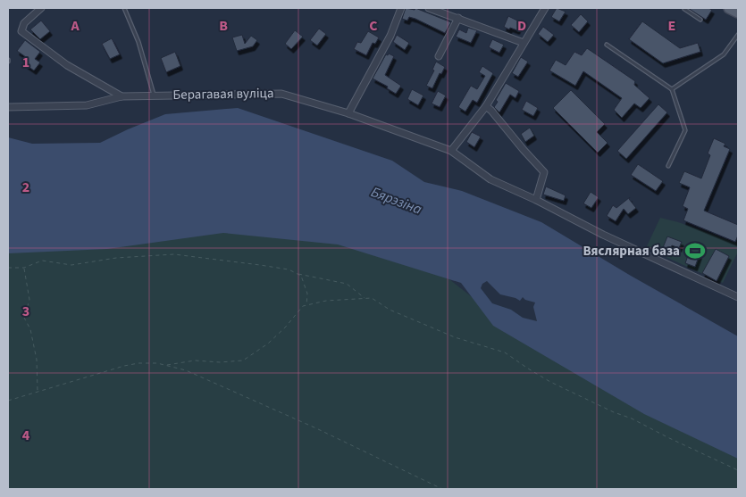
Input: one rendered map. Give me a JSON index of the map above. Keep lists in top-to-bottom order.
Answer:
{
  "streets": {
    "street": ["Берагавая вуліца"]
  },
  "water": ["Бярэзіна"],
  "places": {
    "sports": ["Вяслярная база"]
  },
  "grid": {
    "columns": [
      "A",
      "B",
      "C",
      "D",
      "E"
    ],
    "rows": [
      "1",
      "2",
      "3",
      "4"
    ]
  }
}
